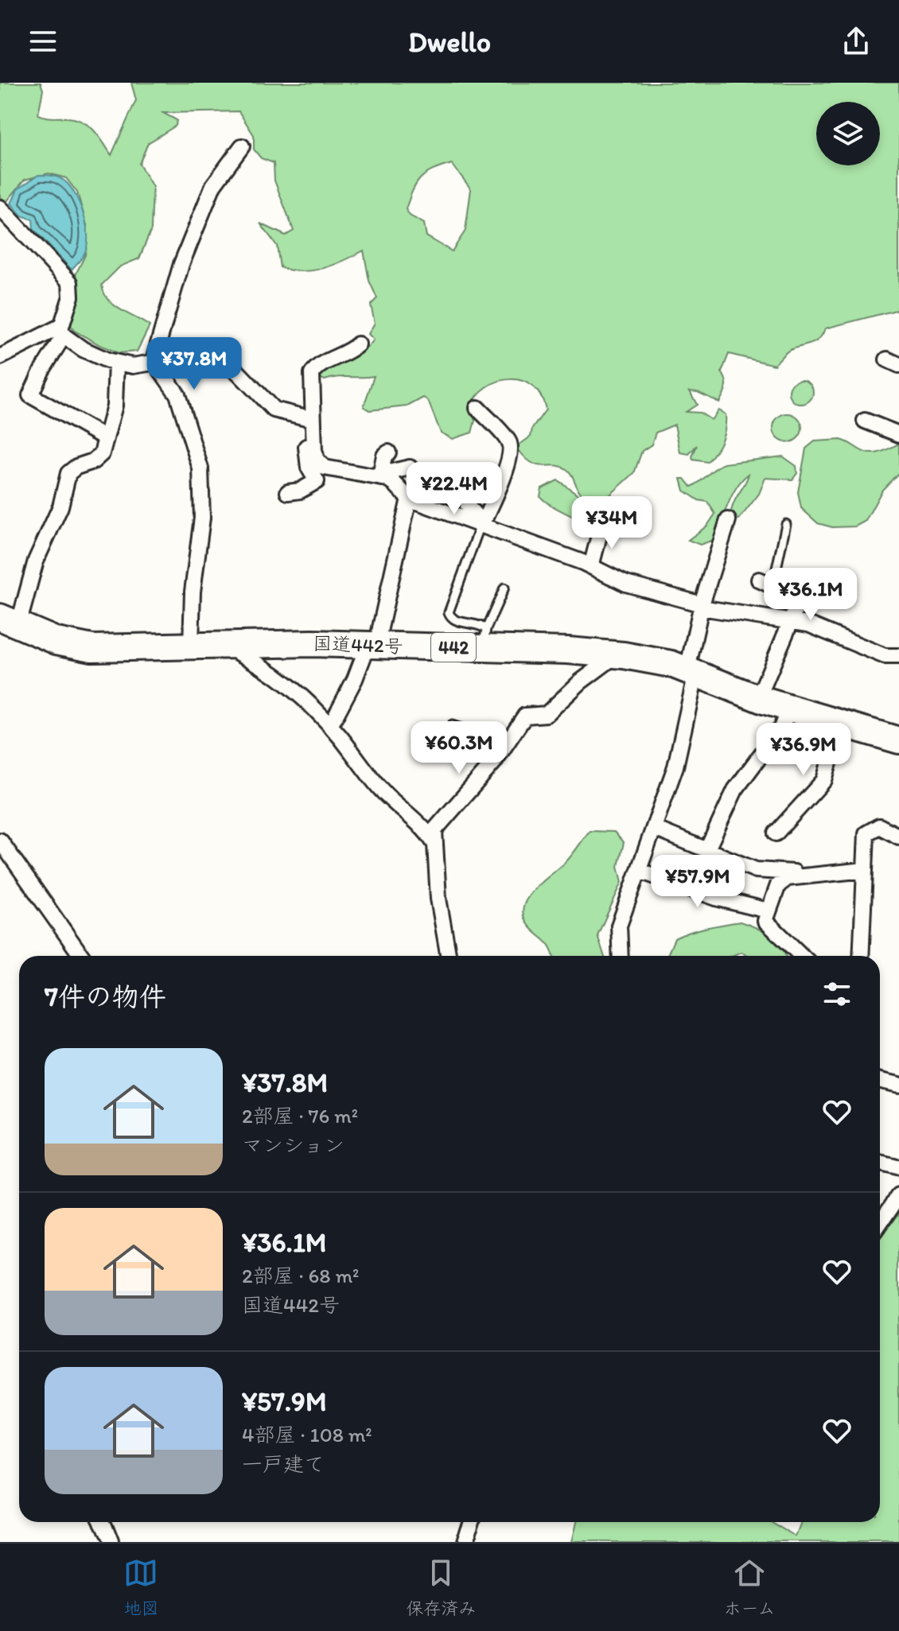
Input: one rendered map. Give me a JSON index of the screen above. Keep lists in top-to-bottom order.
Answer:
{
  "streets": {
    "highway": ["国道442号", "442"]
  },
  "page": {
    "header": "Dwello",
    "price": [
      "¥37.8M",
      "¥22.4M",
      "¥34M",
      "¥36.1M",
      "¥60.3M",
      "¥36.9M",
      "¥57.9M"
    ],
    "heading": "7件の物件",
    "list": [
      {
        "name": "¥37.8M",
        "note": "2部屋 · 76 m² · マンション"
      },
      {
        "name": "¥36.1M",
        "note": "2部屋 · 68 m² · 国道442号"
      },
      {
        "name": "¥57.9M",
        "note": "4部屋 · 108 m² · 一戸建て"
      }
    ],
    "tabs": ["地図", "保存済み", "ホーム"]
  }
}
